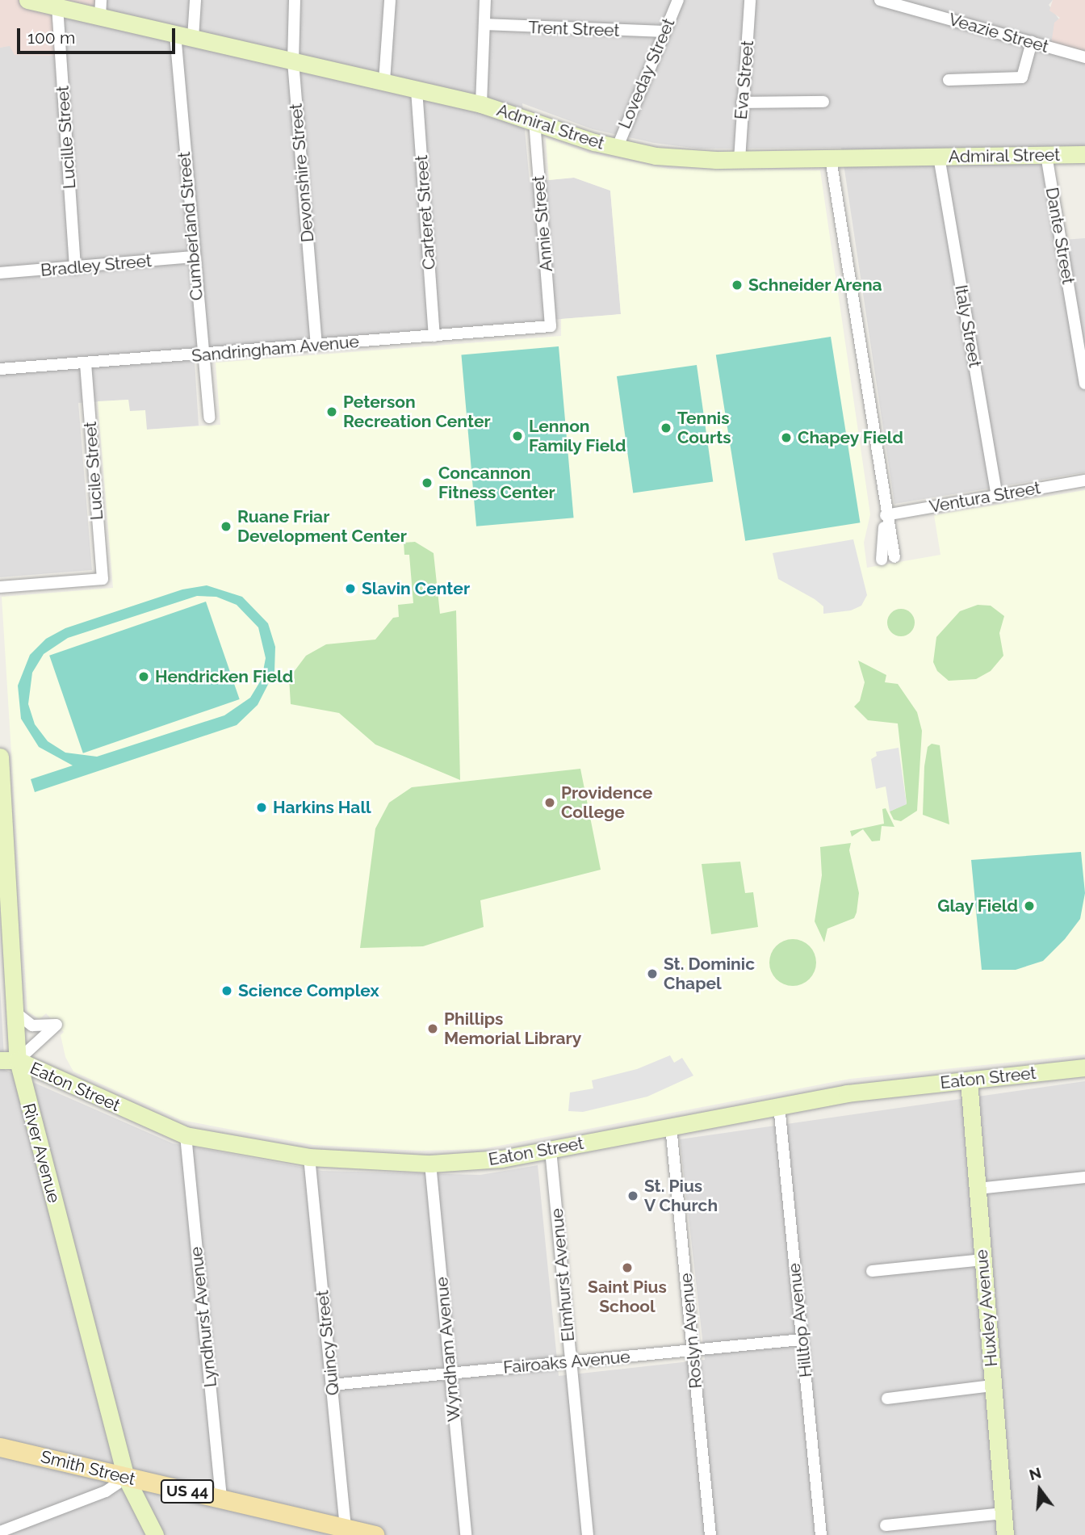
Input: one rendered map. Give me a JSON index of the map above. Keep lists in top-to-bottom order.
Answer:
{
  "streets": {
    "main road": ["Smith Street", "US 44"],
    "street": [
      "Trent Street",
      "Veazie Street",
      "Loveday Street",
      "Eva Street",
      "Admiral Street",
      "Lucille Street",
      "Devonshire Street",
      "Carteret Street",
      "Annie Street",
      "Cumberland Street",
      "Dante Street",
      "Bradley Street",
      "Italy Street",
      "Sandringham Avenue",
      "Lucile Street",
      "Ventura Street",
      "Eaton Street",
      "River Avenue",
      "Elmhurst Avenue",
      "Huxley Avenue",
      "Lyndhurst Avenue",
      "Hilltop Avenue",
      "Roslyn Avenue",
      "Quincy Street",
      "Wyndham Avenue",
      "Fairoaks Avenue"
    ]
  },
  "crossings": [
    ["Trent Street", "Loveday Street"],
    ["Loveday Street", "Admiral Street"],
    ["Eva Street", "Admiral Street"],
    ["Admiral Street", "Lucille Street"],
    ["Admiral Street", "Devonshire Street"],
    ["Admiral Street", "Carteret Street"],
    ["Admiral Street", "Annie Street"],
    ["Admiral Street", "Cumberland Street"],
    ["Admiral Street", "Dante Street"],
    ["Admiral Street", "Italy Street"],
    ["Lucille Street", "Bradley Street"],
    ["Devonshire Street", "Sandringham Avenue"],
    ["Carteret Street", "Sandringham Avenue"],
    ["Annie Street", "Sandringham Avenue"],
    ["Cumberland Street", "Bradley Street"],
    ["Cumberland Street", "Sandringham Avenue"],
    ["Italy Street", "Ventura Street"],
    ["Sandringham Avenue", "Lucile Street"],
    ["Eaton Street", "River Avenue"],
    ["Eaton Street", "Elmhurst Avenue"],
    ["Eaton Street", "Huxley Avenue"],
    ["Eaton Street", "Lyndhurst Avenue"],
    ["Eaton Street", "Hilltop Avenue"],
    ["Eaton Street", "Roslyn Avenue"],
    ["Eaton Street", "Quincy Street"],
    ["Eaton Street", "Wyndham Avenue"],
    ["River Avenue", "Smith Street"],
    ["Elmhurst Avenue", "Fairoaks Avenue"],
    ["Lyndhurst Avenue", "Smith Street"],
    ["Hilltop Avenue", "Fairoaks Avenue"],
    ["Roslyn Avenue", "Fairoaks Avenue"],
    ["Quincy Street", "Fairoaks Avenue"],
    ["Quincy Street", "Smith Street"],
    ["Wyndham Avenue", "Fairoaks Avenue"]
  ],
  "places": [
    "Schneider Arena",
    "Peterson Recreation Center",
    "Tennis Courts",
    "Lennon Family Field",
    "Chapey Field",
    "Concannon Fitness Center",
    "Ruane Friar Development Center",
    "Slavin Center",
    "Hendricken Field",
    "Providence College",
    "Harkins Hall",
    "Glay Field",
    "St. Dominic Chapel",
    "Science Complex",
    "Phillips Memorial Library",
    "St. Pius V Church",
    "Saint Pius School"
  ],
  "scale_bar": "100 m",
  "north": "top"
}
